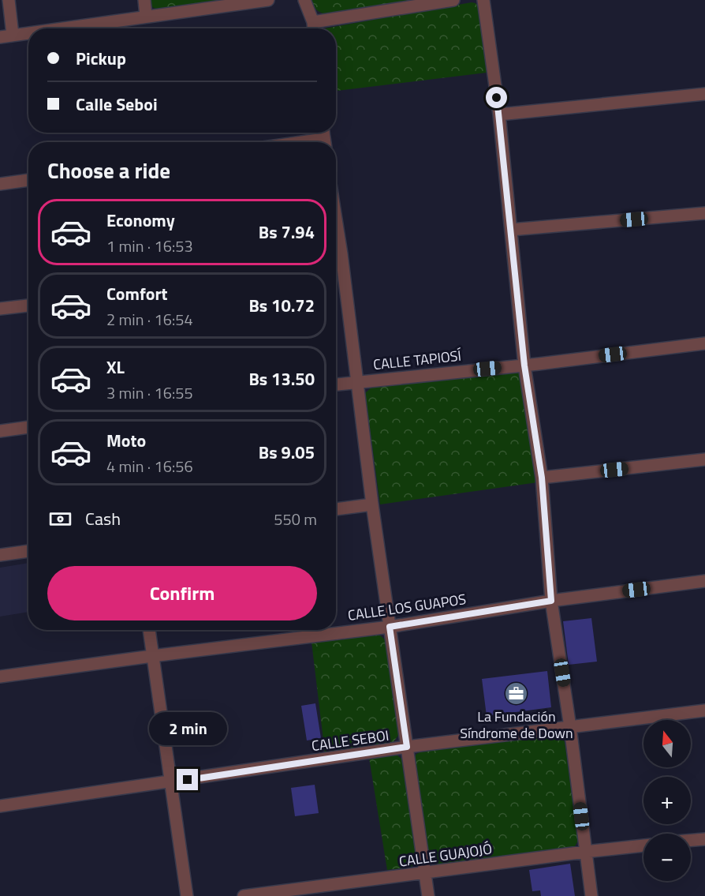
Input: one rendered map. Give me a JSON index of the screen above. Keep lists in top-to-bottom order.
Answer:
{
  "streets": {
    "street": [
      "CALLE TAPIOSÍ",
      "CALLE LOS GUAPOS",
      "CALLE SEBOI",
      "CALLE GUAJOJÓ"
    ]
  },
  "places": {
    "office": ["La Fundación Síndrome de Down"]
  },
  "north": "top",
  "page": {
    "banner": ["Pickup", "Calle Seboi"],
    "heading": "Choose a ride",
    "list": [
      {
        "name": "Economy",
        "note": "1 min · 16:53",
        "value": "Bs 7.94"
      },
      {
        "name": "Comfort",
        "note": "2 min · 16:54",
        "value": "Bs 10.72"
      },
      {
        "name": "XL",
        "note": "3 min · 16:55",
        "value": "Bs 13.50"
      },
      {
        "name": "Moto",
        "note": "4 min · 16:56",
        "value": "Bs 9.05"
      }
    ],
    "pay": ["Cash", "550 m"],
    "buttons": "Confirm",
    "bubble": "2 min",
    "map_buttons": ["+", "−"]
  }
}
